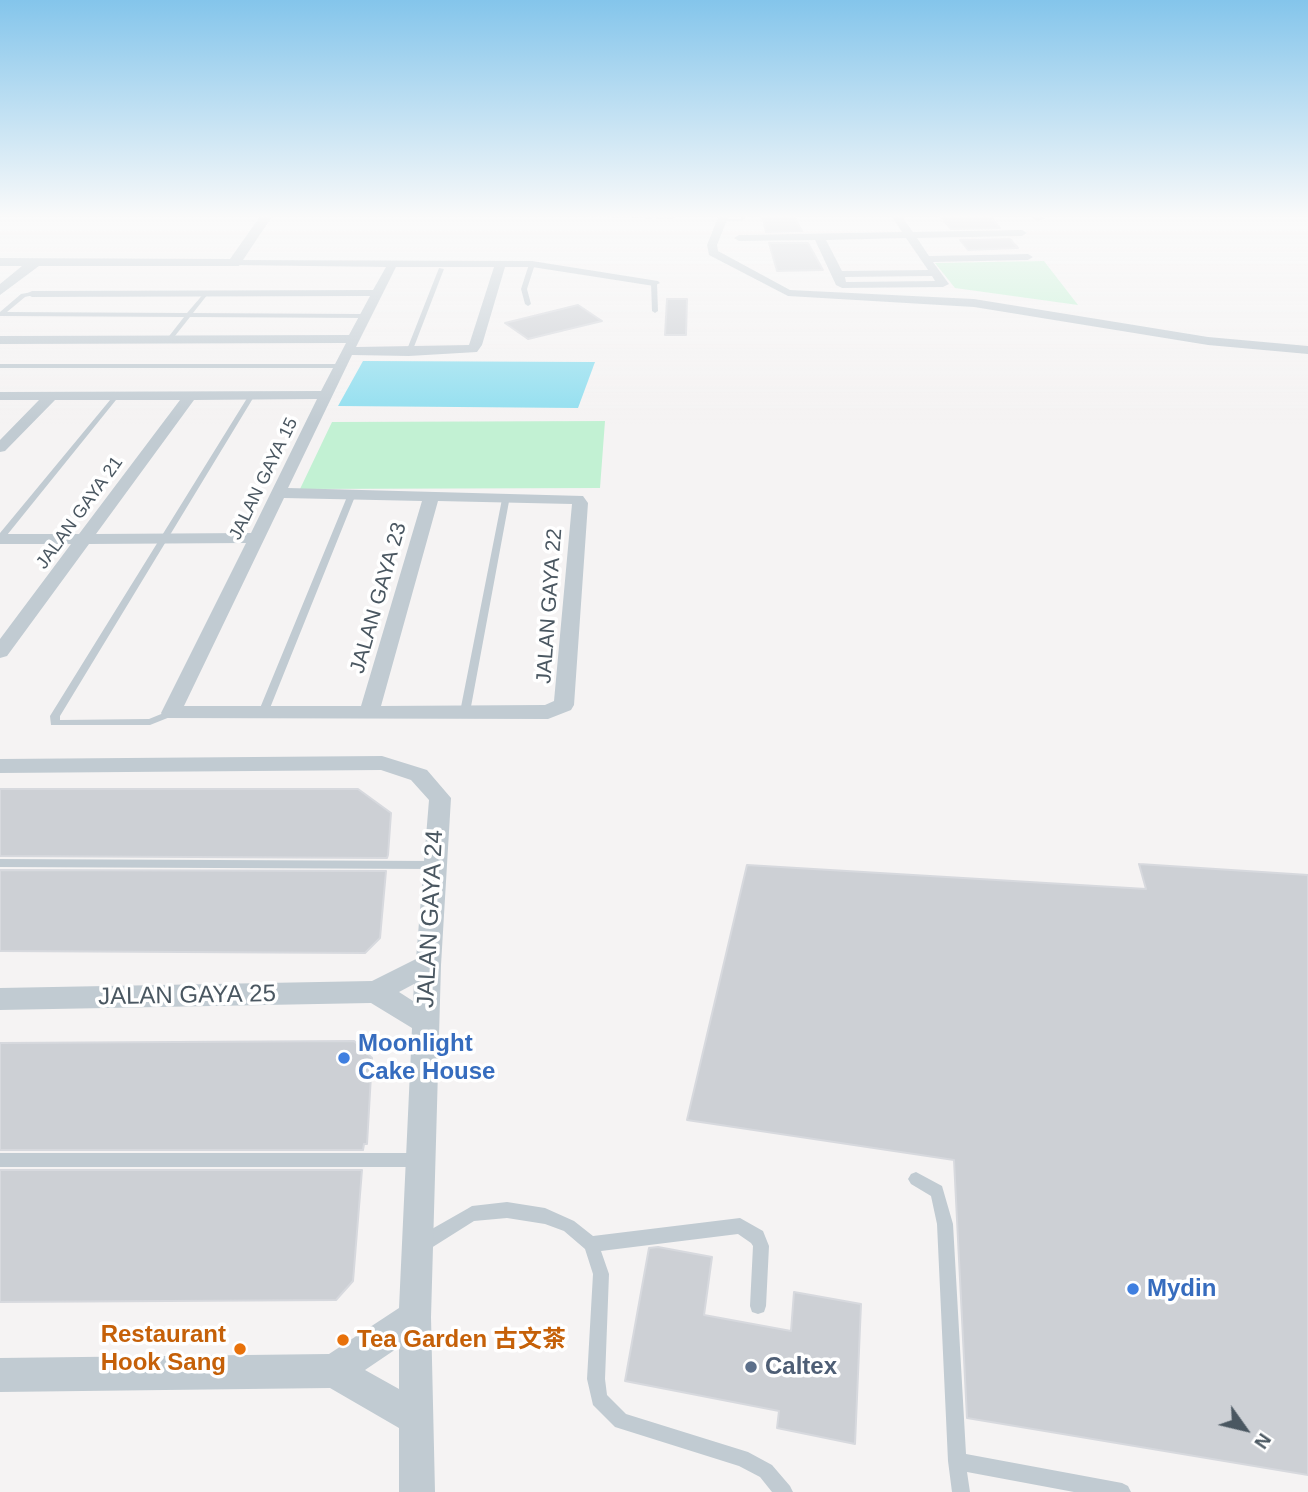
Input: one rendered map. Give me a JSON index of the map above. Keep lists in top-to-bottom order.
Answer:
{
  "streets": {
    "street": [
      "JALAN GAYA 15",
      "JALAN GAYA 21",
      "JALAN GAYA 23",
      "JALAN GAYA 22",
      "JALAN GAYA 24",
      "JALAN GAYA 25"
    ]
  },
  "crossings": [
    ["JALAN GAYA 15", "JALAN GAYA 22"],
    ["JALAN GAYA 23", "JALAN GAYA 22"],
    ["JALAN GAYA 24", "JALAN GAYA 25"]
  ],
  "places": [
    "Moonlight Cake House",
    "Mydin",
    "Tea Garden 古文茶",
    "Restaurant Hook Sang",
    "Caltex"
  ],
  "north": "bottom right"
}
